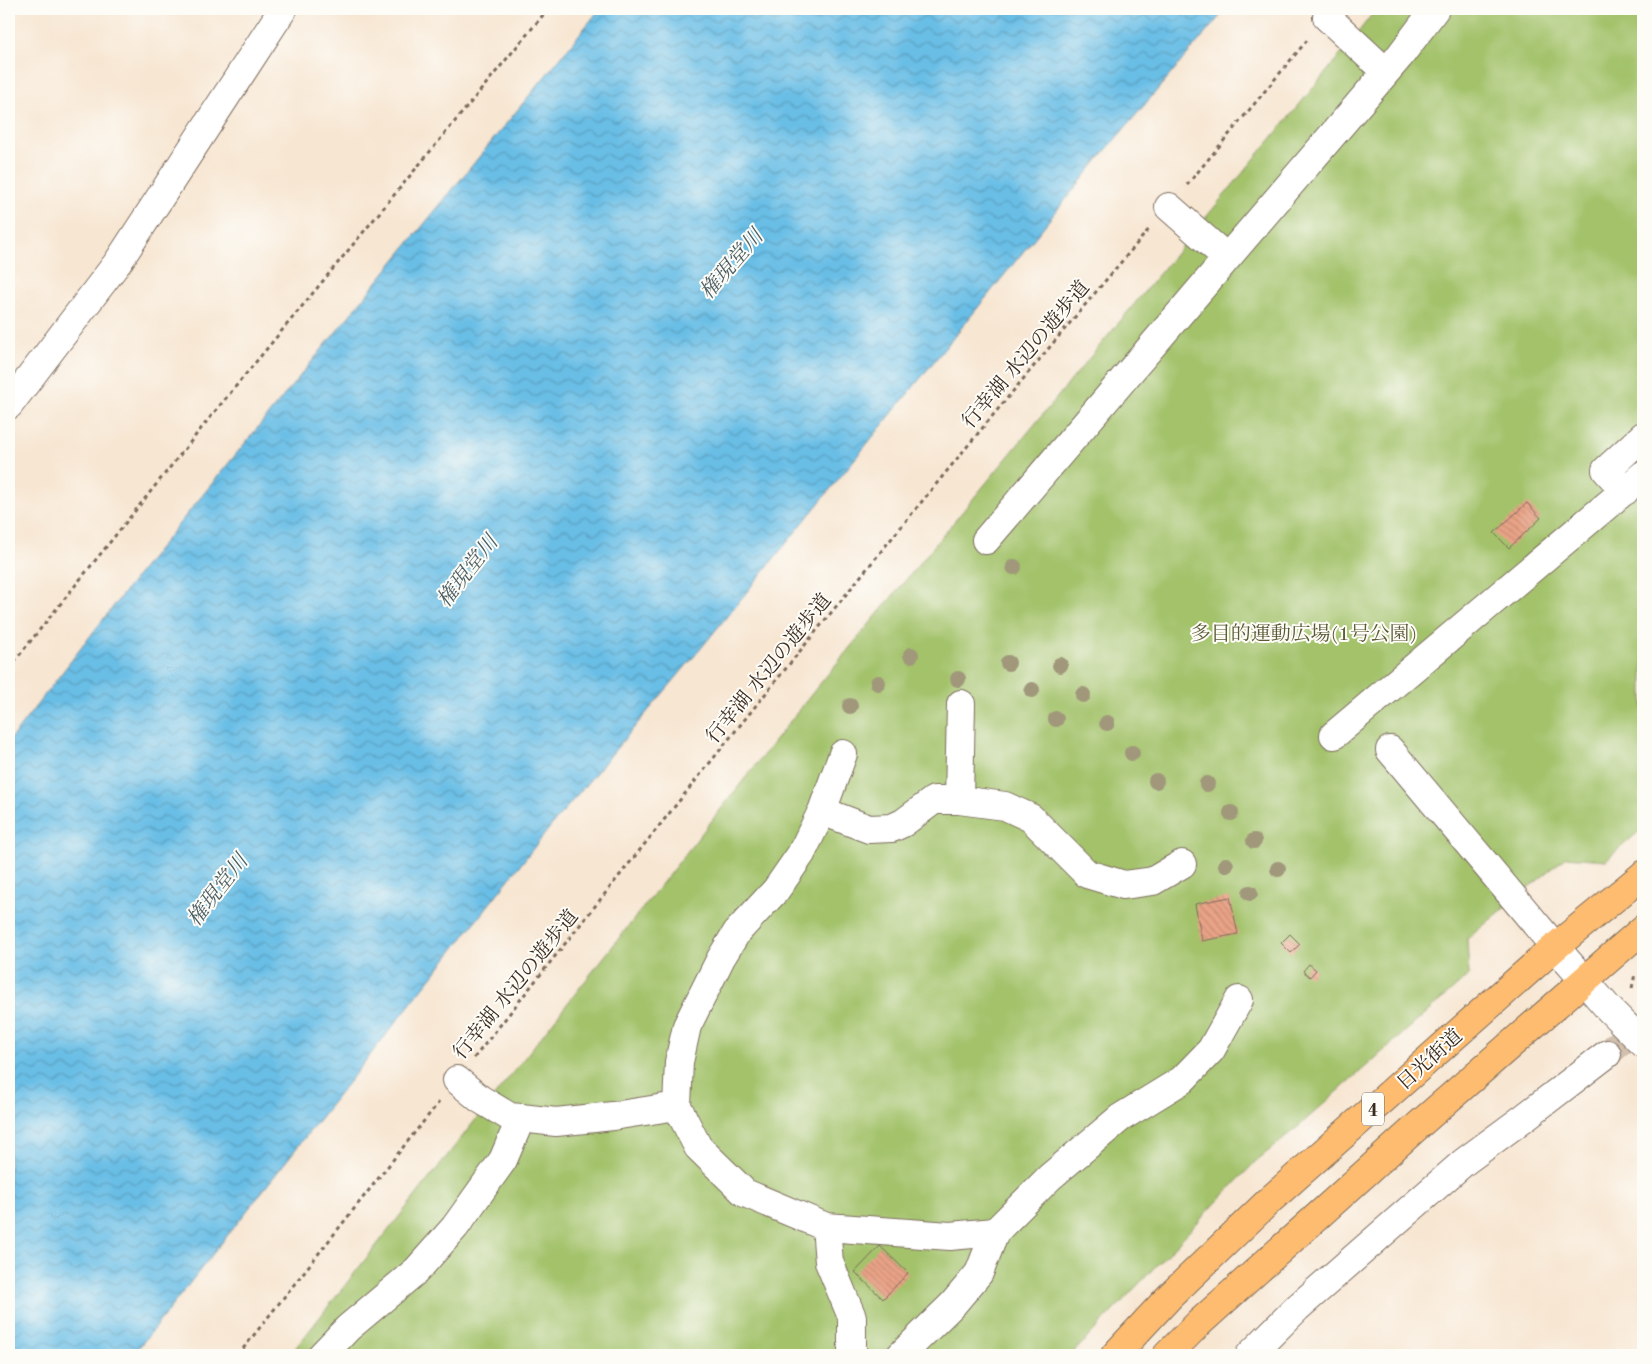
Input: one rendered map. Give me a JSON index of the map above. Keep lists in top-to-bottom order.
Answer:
{
  "streets": {
    "highway": ["日光街道", "4"],
    "path": ["行幸湖 水辺の遊歩道"]
  },
  "water": ["権現堂川"],
  "parks": ["多目的運動広場(1号公園)"]
}
